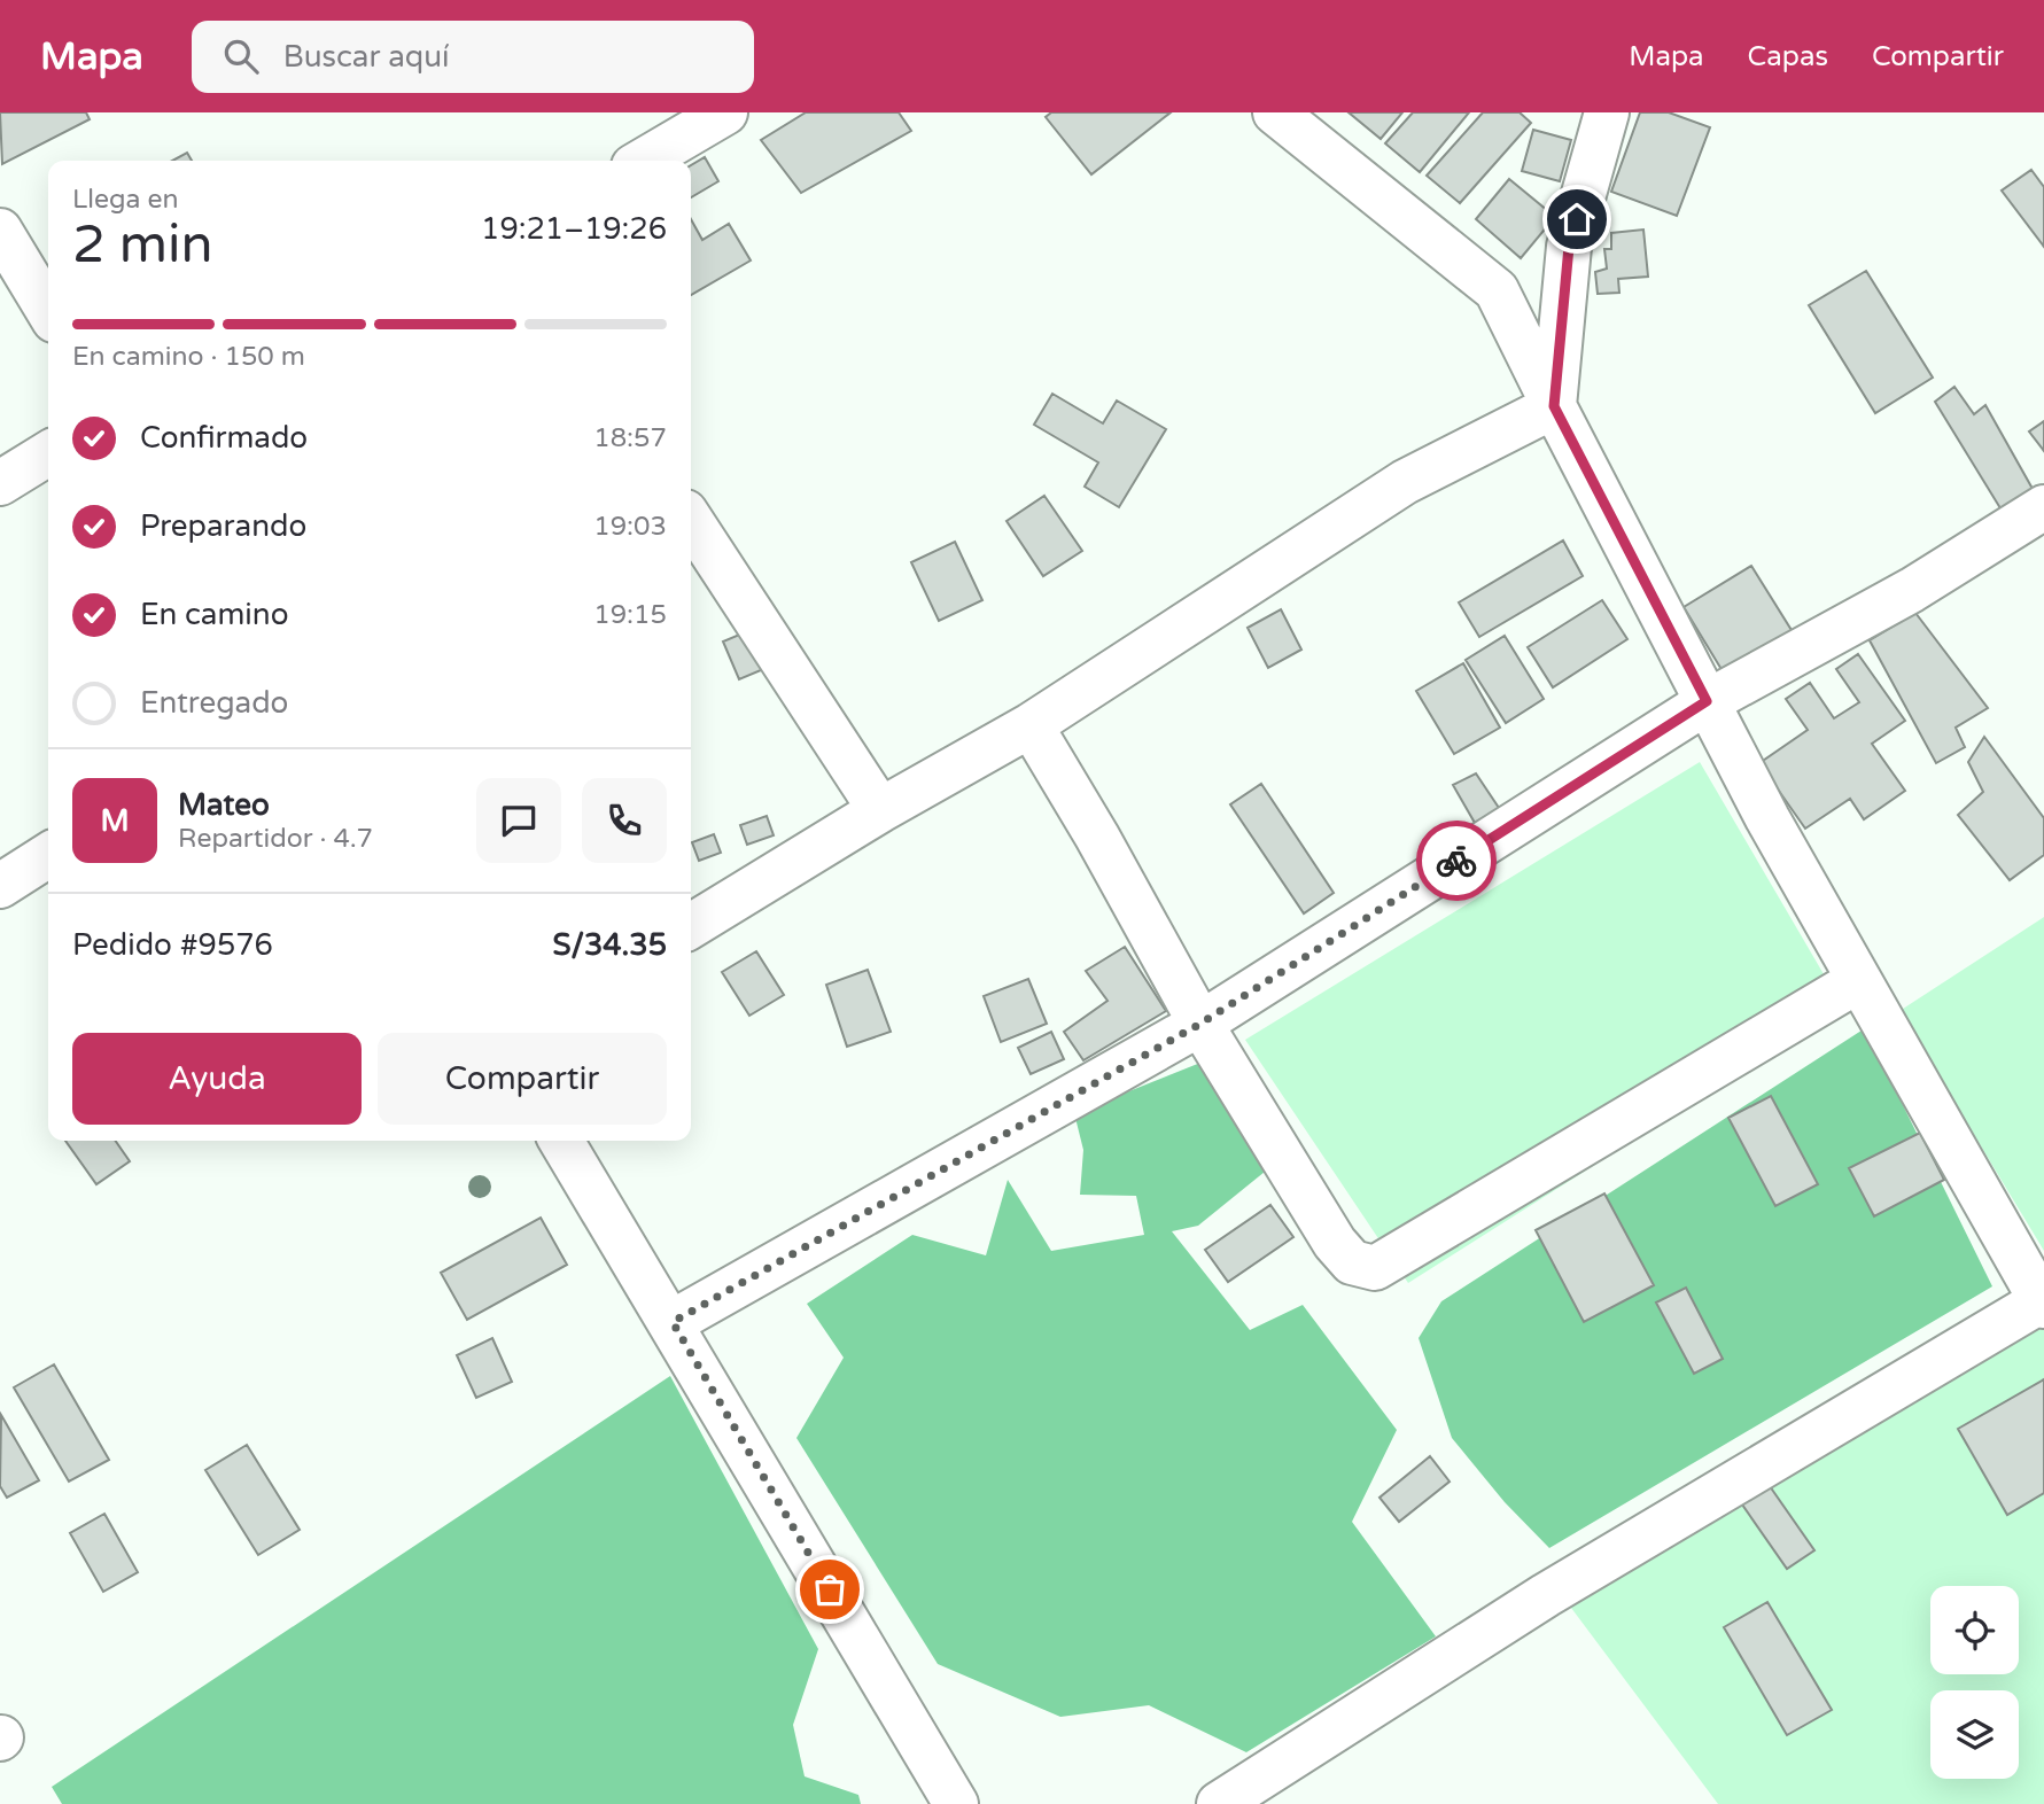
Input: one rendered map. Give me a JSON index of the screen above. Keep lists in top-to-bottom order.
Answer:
{
  "page": {
    "header": "Mapa",
    "search": "Buscar aquí",
    "nav": ["Mapa", "Capas", "Compartir"],
    "heading": ["2 min", "Llega en", "19:21–19:26"],
    "panel": [
      "Mateo",
      "Repartidor · 4.7",
      "Pedido #9576",
      "S/34.35"
    ],
    "bar": "En camino · 150 m",
    "list": [
      ["Confirmado", "18:57"],
      ["Preparando", "19:03"],
      ["En camino", "19:15"],
      "Entregado"
    ],
    "round": "M",
    "buttons": ["Ayuda", "Compartir"]
  }
}
